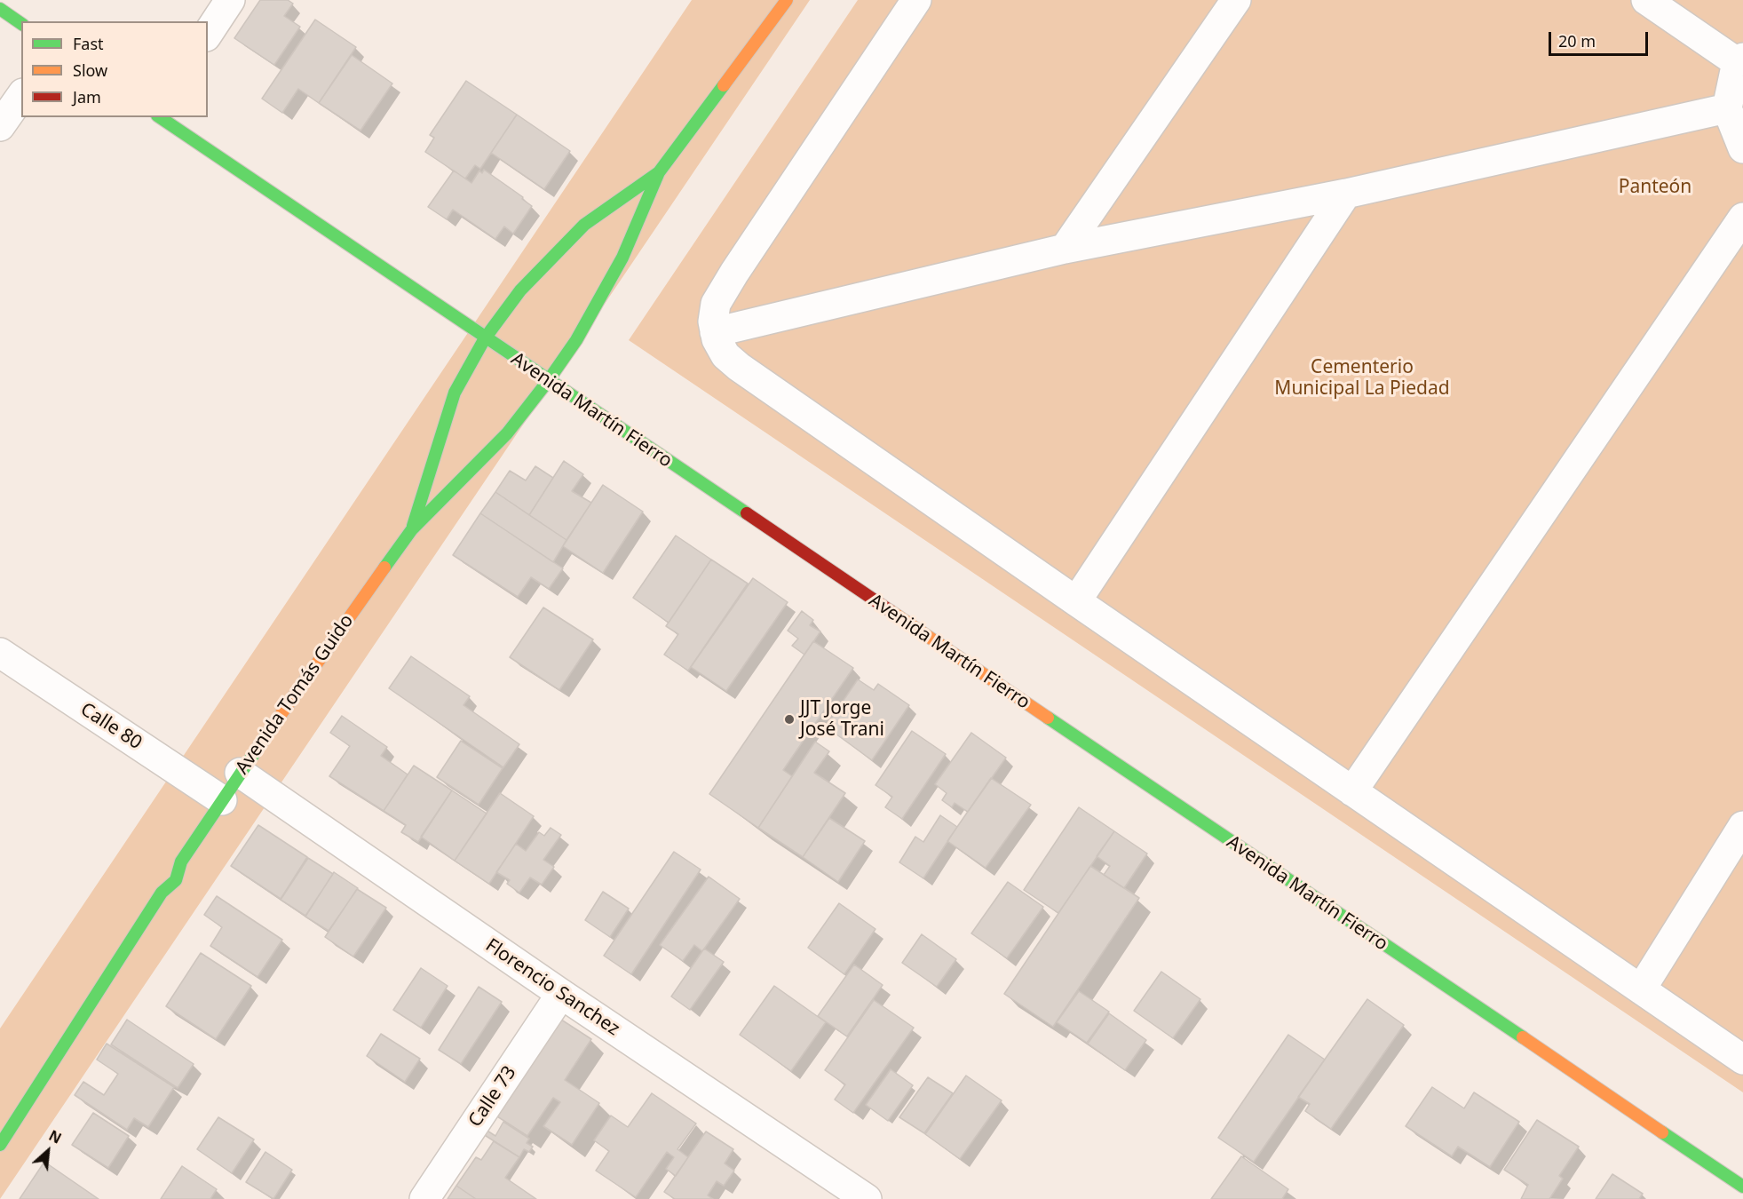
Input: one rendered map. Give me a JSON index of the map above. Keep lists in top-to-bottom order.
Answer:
{
  "streets": {
    "main road": ["Avenida Martín Fierro", "Avenida Tomás Guido"],
    "street": ["Calle 80", "Florencio Sanchez", "Calle 73"]
  },
  "crossings": [
    ["Avenida Martín Fierro", "Avenida Tomás Guido"],
    ["Avenida Tomás Guido", "Calle 80"],
    ["Avenida Tomás Guido", "Florencio Sanchez"],
    ["Florencio Sanchez", "Calle 73"]
  ],
  "parks": ["Panteón", "Cementerio Municipal La Piedad"],
  "places": ["JJT Jorge José Trani"],
  "legend": ["Fast", "Slow", "Jam"],
  "scale_bar": "20 m",
  "north": "top right"
}
